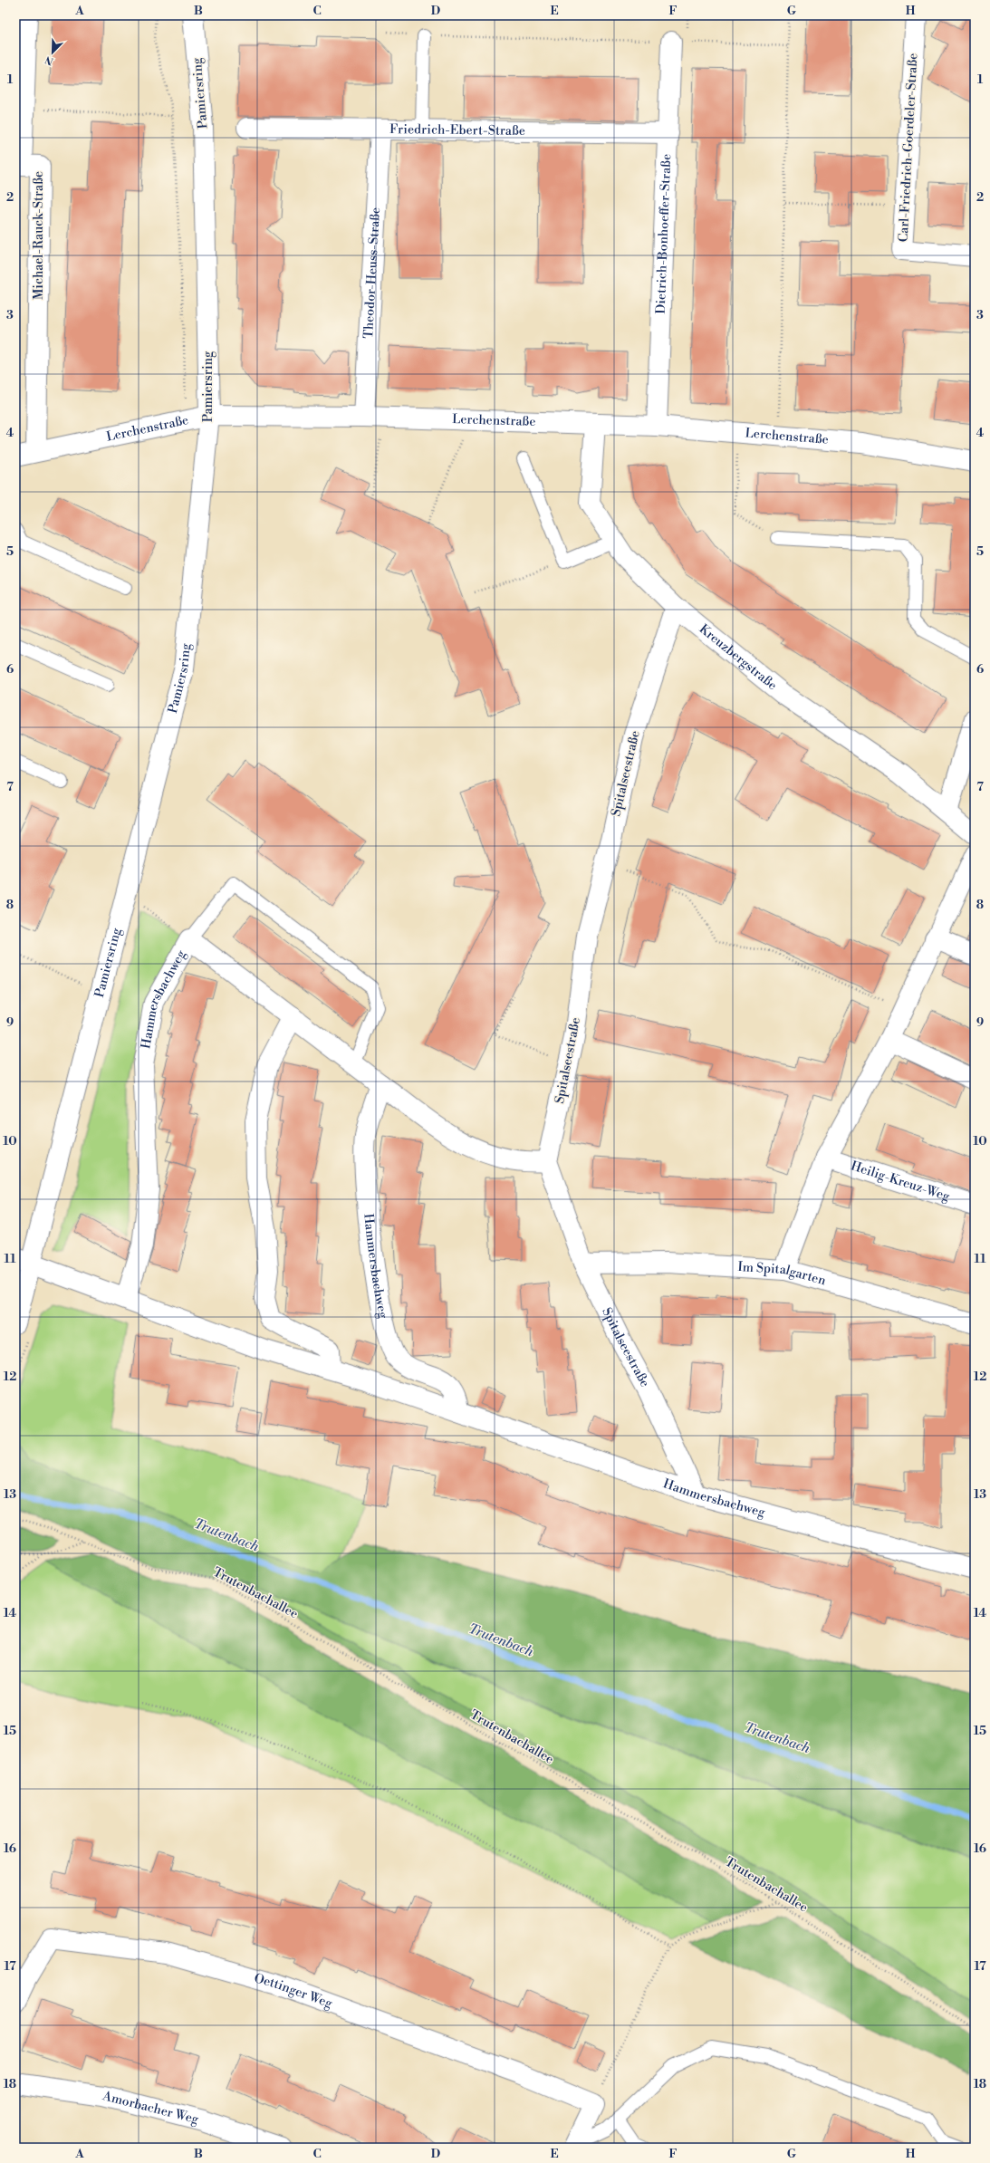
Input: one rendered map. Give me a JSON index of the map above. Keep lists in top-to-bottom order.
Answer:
{
  "streets": {
    "street": [
      "Pamiersring",
      "Friedrich-Ebert-Straße",
      "Carl-Friedrich-Goerdeler-Straße",
      "Dietrich-Bonhoeffer-Straße",
      "Michael-Rauck-Straße",
      "Theodor-Heuss-Straße",
      "Lerchenstraße",
      "Kreuzbergstraße",
      "Spitalseestraße",
      "Hammersbachweg",
      "Heilig-Kreuz-Weg",
      "Im Spitalgarten",
      "Oettinger Weg",
      "Amorbacher Weg"
    ],
    "path": ["Trutenbachallee"]
  },
  "crossings": [
    ["Pamiersring", "Lerchenstraße"],
    ["Pamiersring", "Hammersbachweg"],
    ["Friedrich-Ebert-Straße", "Dietrich-Bonhoeffer-Straße"],
    ["Friedrich-Ebert-Straße", "Theodor-Heuss-Straße"],
    ["Dietrich-Bonhoeffer-Straße", "Lerchenstraße"],
    ["Michael-Rauck-Straße", "Lerchenstraße"],
    ["Theodor-Heuss-Straße", "Lerchenstraße"],
    ["Lerchenstraße", "Kreuzbergstraße"],
    ["Kreuzbergstraße", "Spitalseestraße"],
    ["Spitalseestraße", "Hammersbachweg"],
    ["Spitalseestraße", "Im Spitalgarten"]
  ],
  "water": ["Trutenbach"],
  "north": "bottom left",
  "grid": {
    "columns": [
      "A",
      "B",
      "C",
      "D",
      "E",
      "F",
      "G",
      "H"
    ],
    "rows": [
      "1",
      "2",
      "3",
      "4",
      "5",
      "6",
      "7",
      "8",
      "9",
      "10",
      "11",
      "12",
      "13",
      "14",
      "15",
      "16",
      "17",
      "18"
    ]
  }
}
